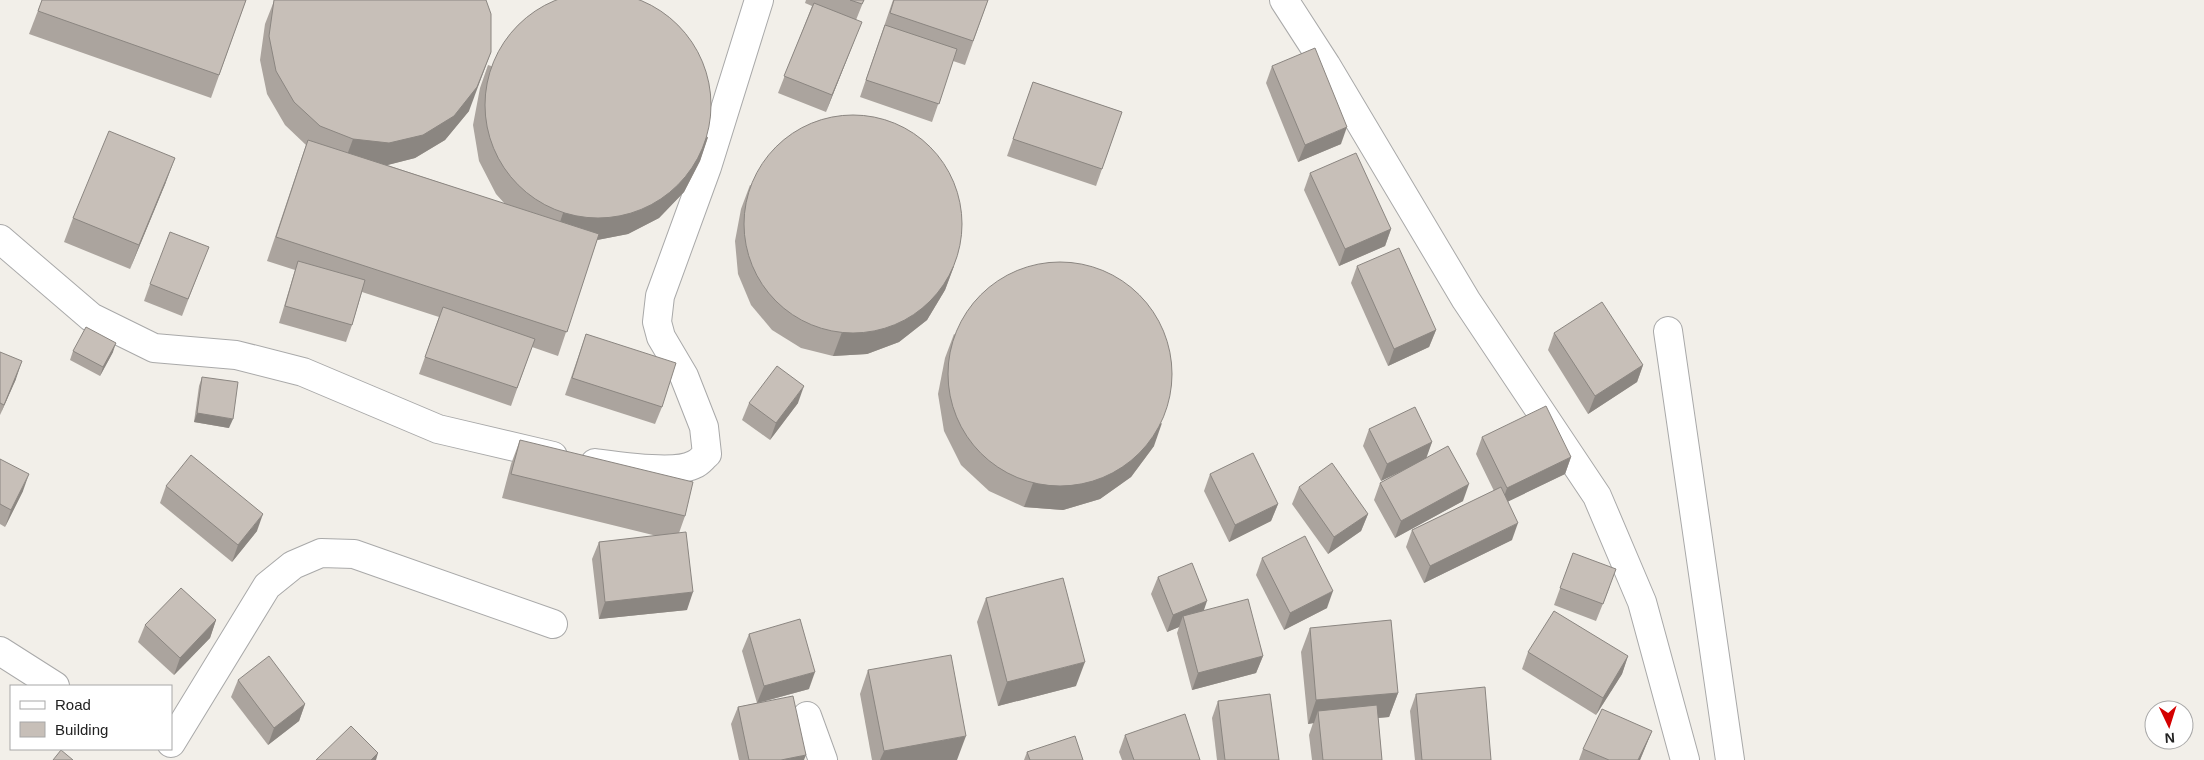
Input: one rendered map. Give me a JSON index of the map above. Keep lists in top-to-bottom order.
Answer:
{
  "legend": ["Road", "Building"],
  "north": "bottom"
}
